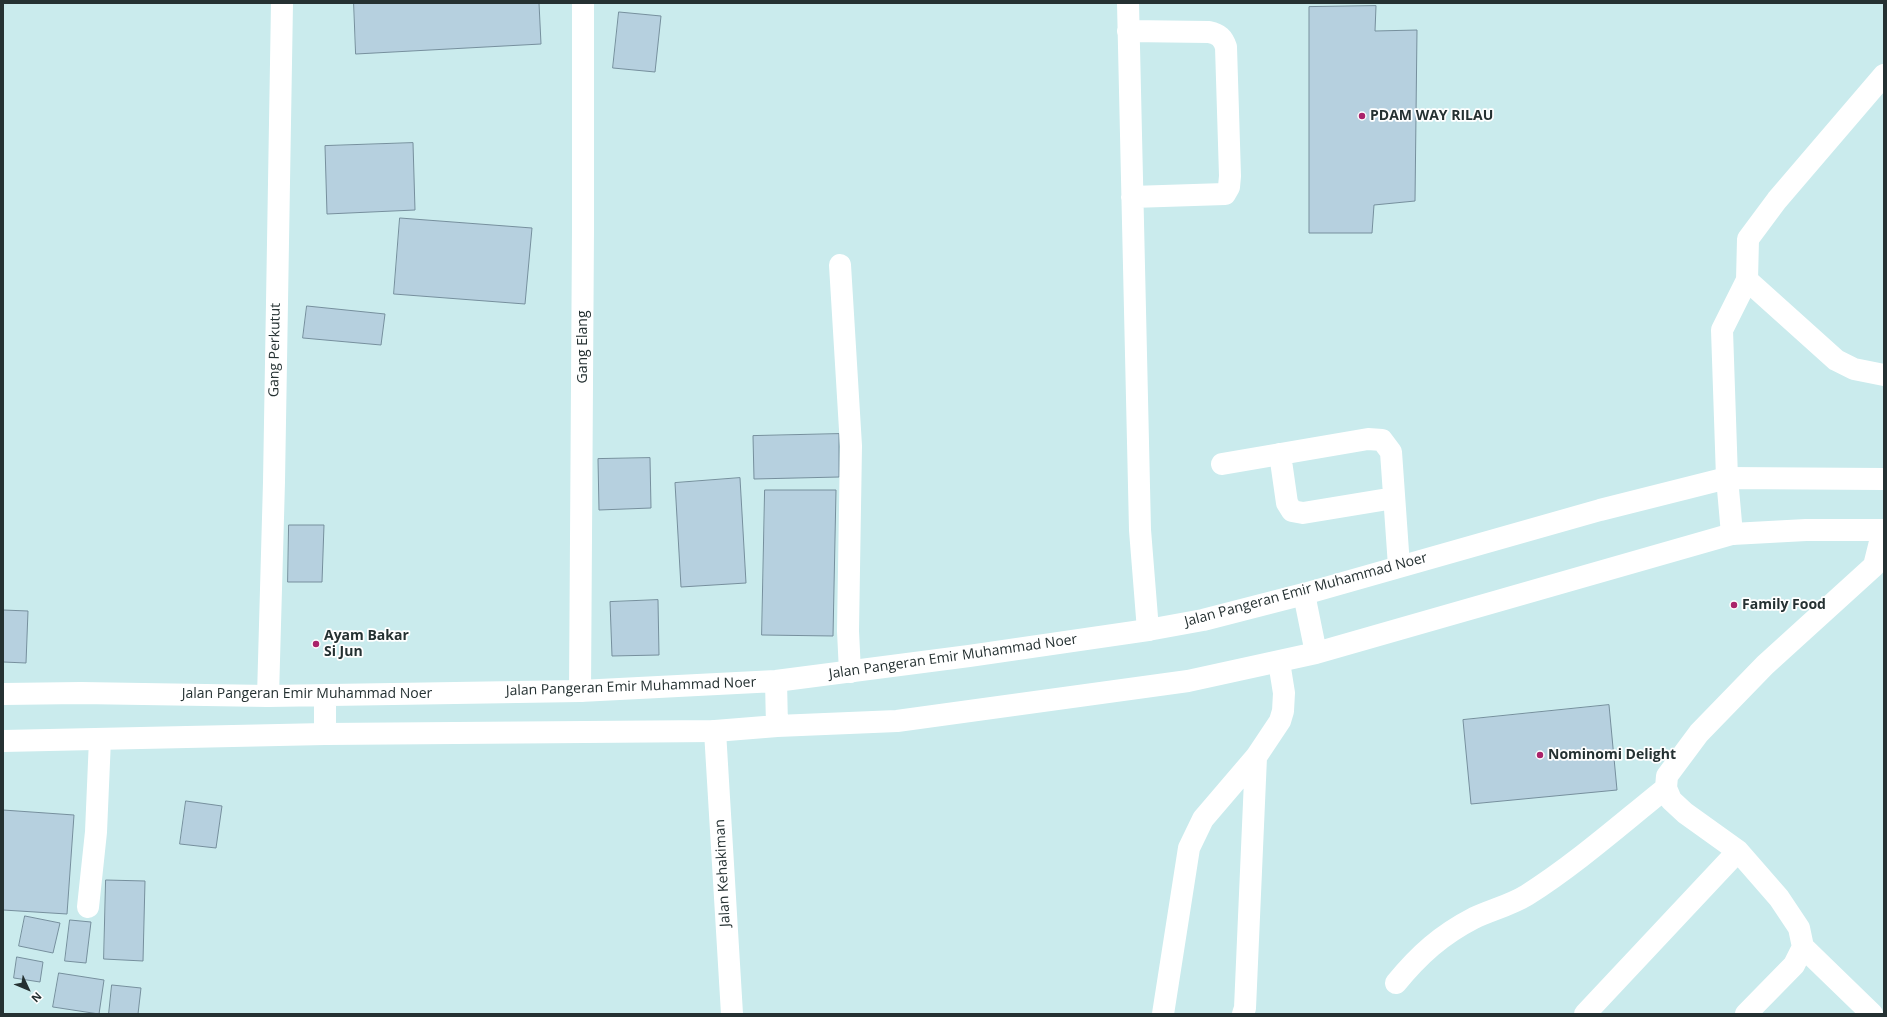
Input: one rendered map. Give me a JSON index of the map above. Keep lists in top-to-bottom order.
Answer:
{
  "streets": {
    "main road": [
      "Gang Elang",
      "Gang Perkutut",
      "Jalan Pangeran Emir Muhammad Noer",
      "Jalan Kehakiman"
    ]
  },
  "crossings": [
    ["Gang Elang", "Jalan Pangeran Emir Muhammad Noer"],
    ["Gang Perkutut", "Jalan Pangeran Emir Muhammad Noer"]
  ],
  "places": [
    "PDAM WAY RILAU",
    "Family Food",
    "Ayam Bakar Si Jun",
    "Nominomi Delight"
  ],
  "north": "bottom right"
}
